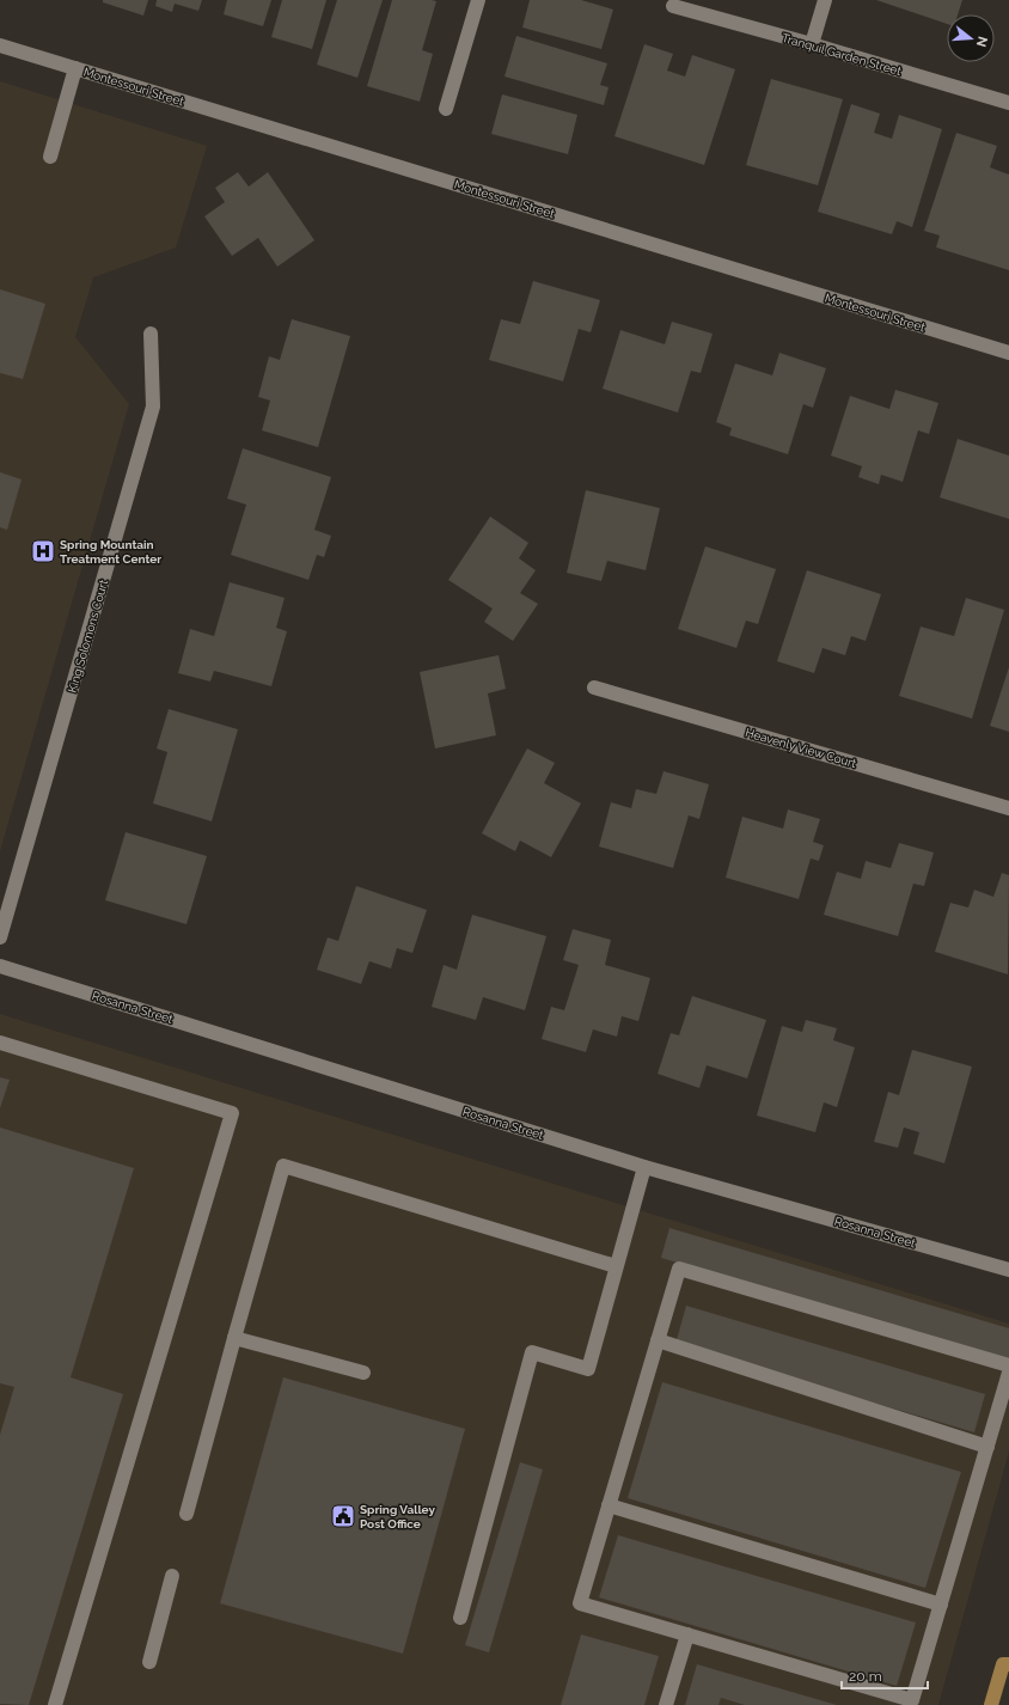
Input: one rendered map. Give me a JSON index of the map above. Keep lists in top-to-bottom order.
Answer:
{
  "streets": {
    "street": [
      "Tranquil Garden Street",
      "Montessouri Street",
      "King Solomons Court",
      "Heavenly View Court",
      "Rosanna Street"
    ]
  },
  "places": {
    "hospital": ["Spring Mountain Treatment Center"],
    "public building": ["Spring Valley Post Office"]
  },
  "scale_bar": "20 m",
  "north": "right"
}
